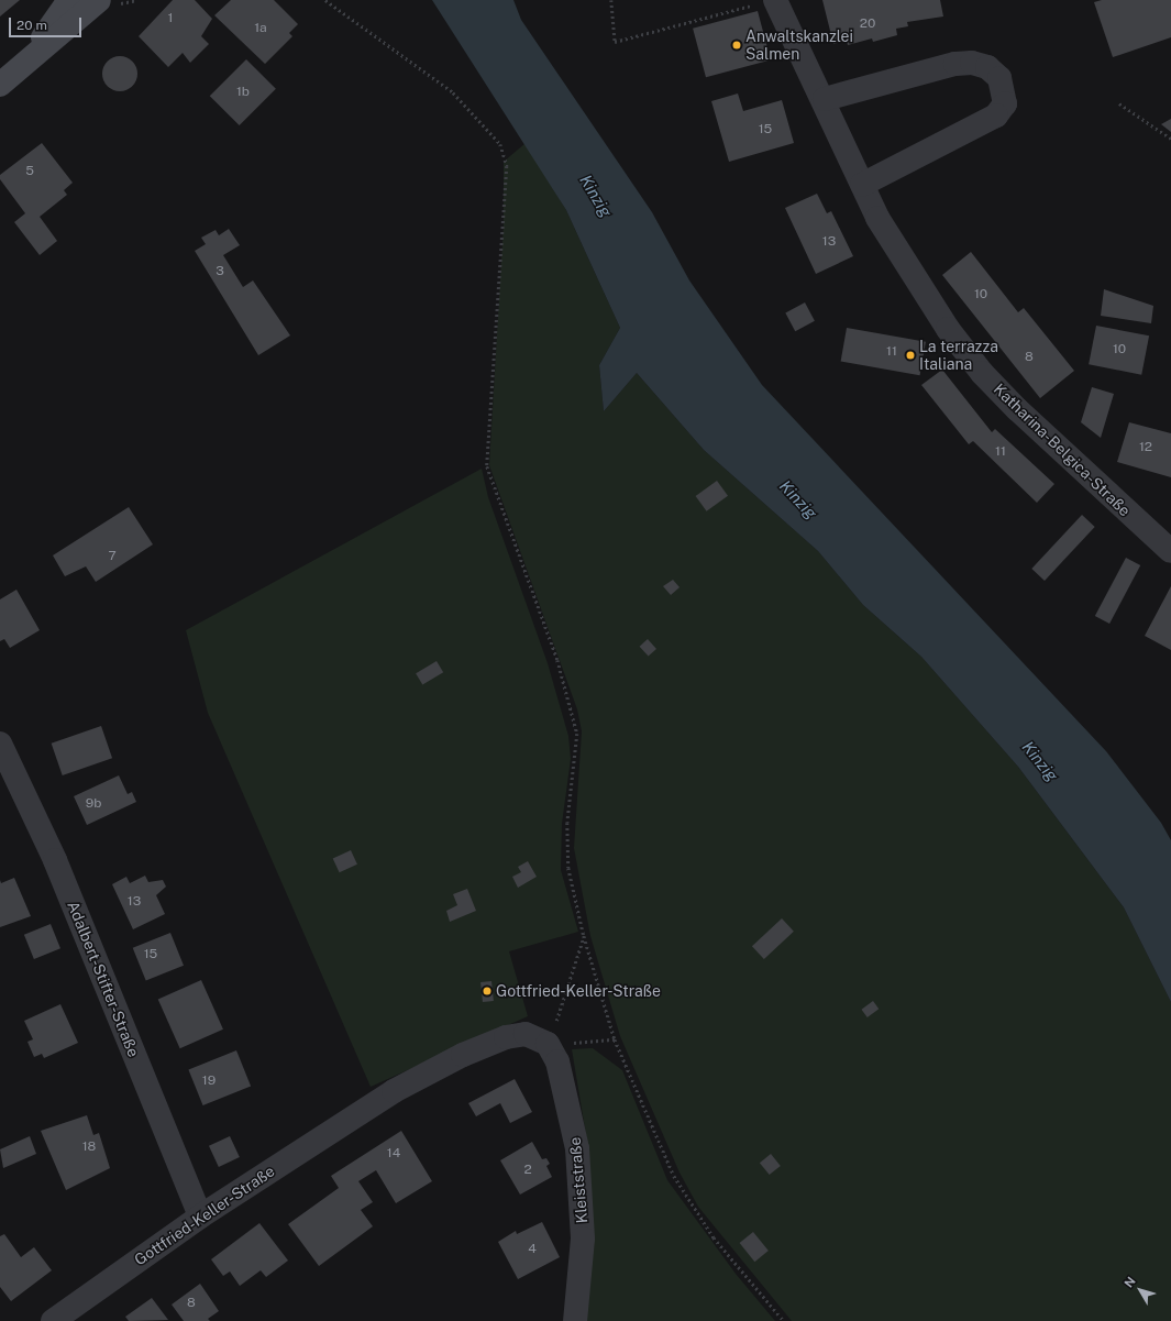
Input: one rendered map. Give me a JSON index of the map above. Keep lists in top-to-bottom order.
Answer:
{
  "streets": {
    "street": [
      "Katharina-Belgica-Straße",
      "Adalbert-Stifter-Straße",
      "Kleiststraße",
      "Gottfried-Keller-Straße"
    ]
  },
  "crossings": [
    ["Adalbert-Stifter-Straße", "Gottfried-Keller-Straße"],
    ["Kleiststraße", "Gottfried-Keller-Straße"]
  ],
  "water": ["Kinzig"],
  "places": ["Anwaltskanzlei Salmen", "La terrazza Italiana", "Gottfried-Keller-Straße"],
  "house_numbers": [
    "1",
    "20",
    "1a",
    "1b",
    "15",
    "5",
    "13",
    "3",
    "10",
    "10",
    "11",
    "8",
    "12",
    "11",
    "7",
    "9b",
    "13",
    "15",
    "19",
    "18",
    "14",
    "2",
    "4",
    "8"
  ],
  "scale_bar": "20 m",
  "north": "top left"
}
